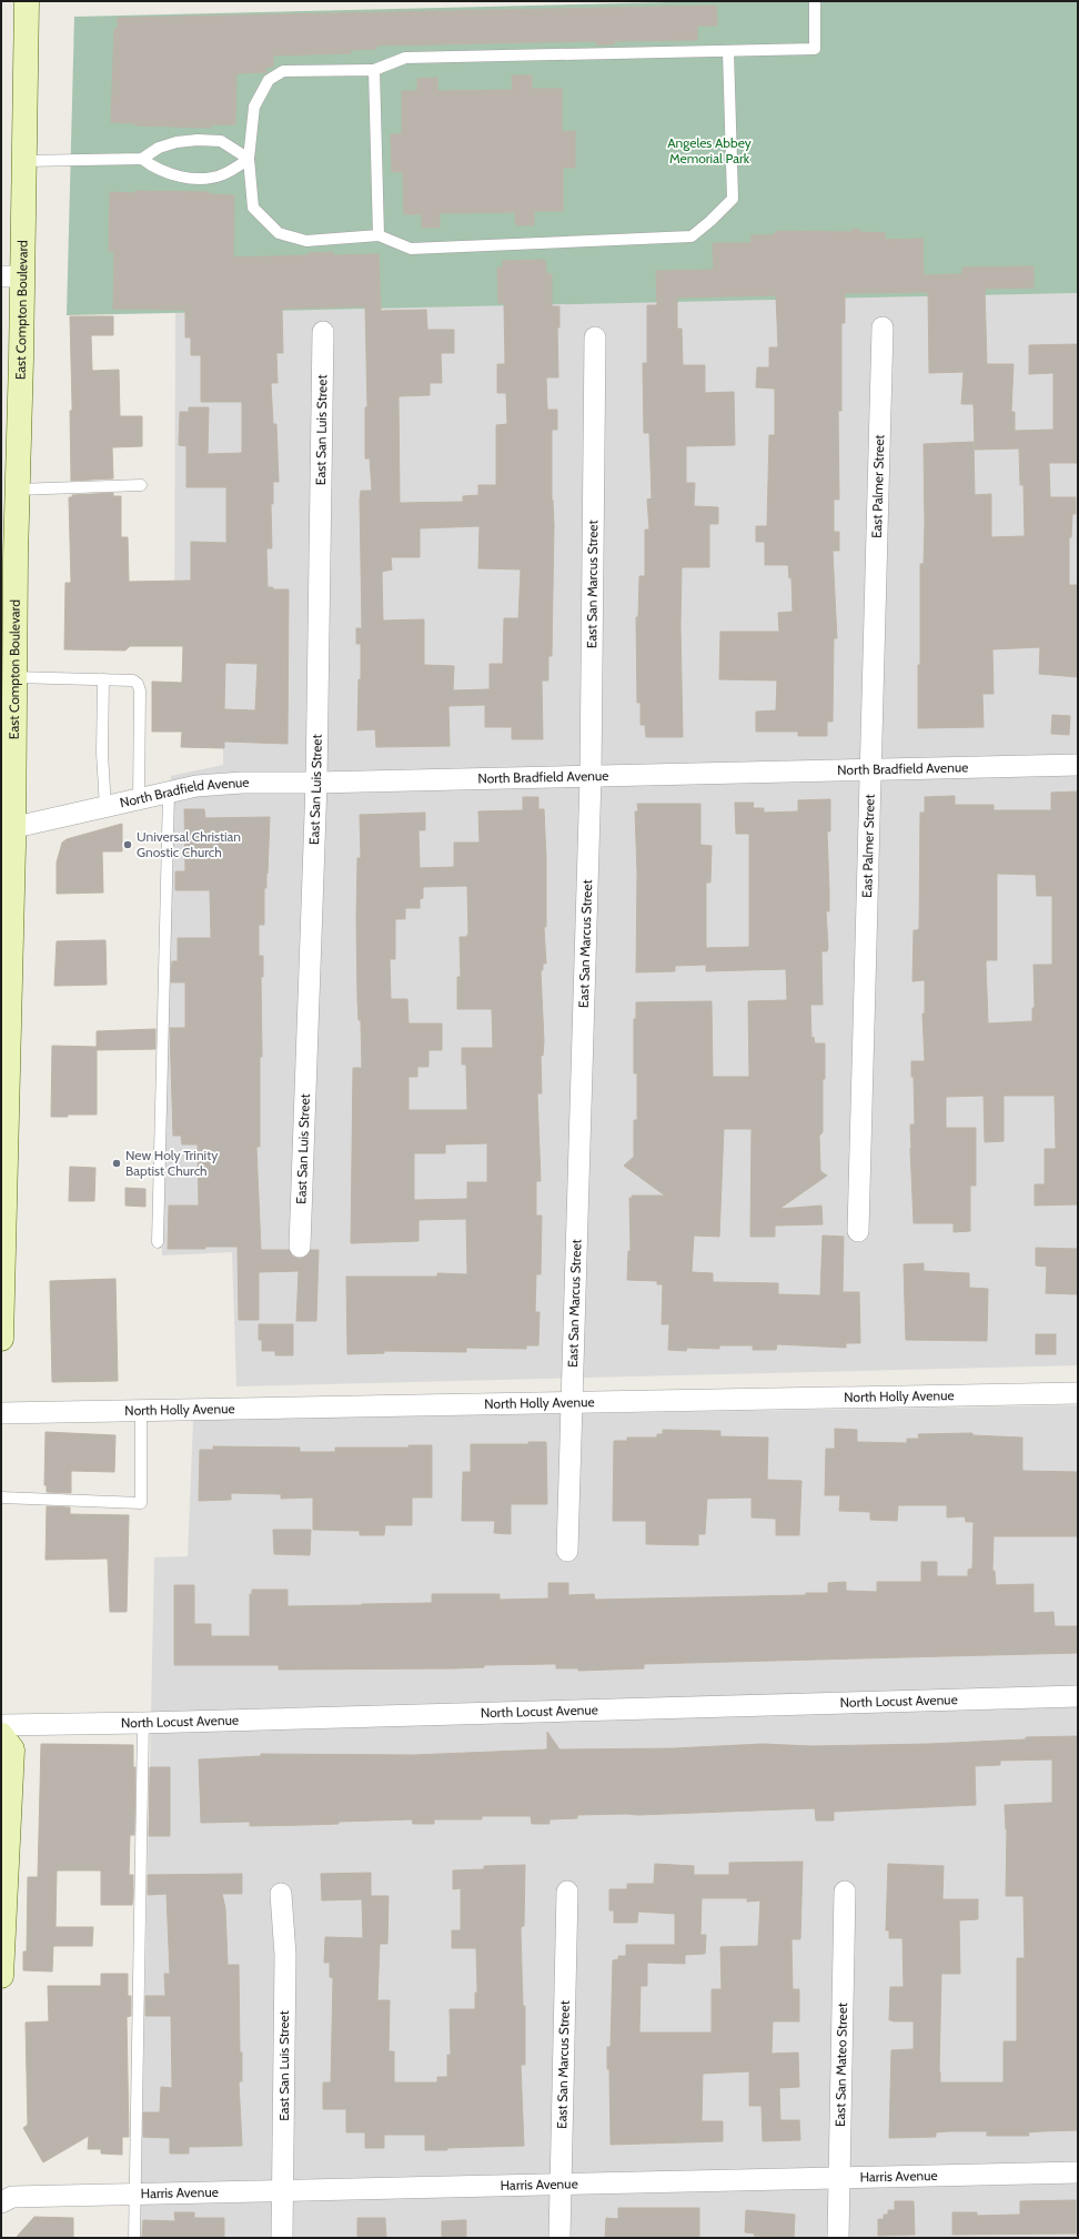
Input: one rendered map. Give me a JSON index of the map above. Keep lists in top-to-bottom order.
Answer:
{
  "streets": {
    "main road": ["East Compton Boulevard"],
    "street": [
      "East San Luis Street",
      "East Palmer Street",
      "East San Marcus Street",
      "North Bradfield Avenue",
      "North Holly Avenue",
      "North Locust Avenue",
      "East San Mateo Street",
      "Harris Avenue"
    ]
  },
  "crossings": [
    ["East Compton Boulevard", "North Bradfield Avenue"],
    ["East San Luis Street", "North Bradfield Avenue"],
    ["East San Luis Street", "Harris Avenue"],
    ["East Palmer Street", "North Bradfield Avenue"],
    ["East San Marcus Street", "North Bradfield Avenue"],
    ["East San Marcus Street", "North Holly Avenue"],
    ["East San Marcus Street", "Harris Avenue"],
    ["East San Mateo Street", "Harris Avenue"]
  ],
  "parks": ["Angeles Abbey Memorial Park"],
  "places": ["Universal Christian Gnostic Church", "New Holy Trinity Baptist Church"]
}
